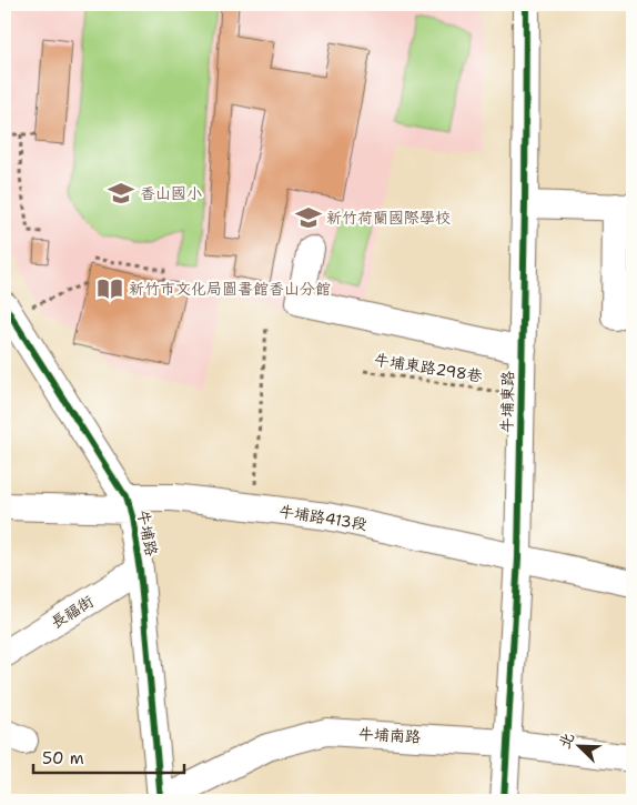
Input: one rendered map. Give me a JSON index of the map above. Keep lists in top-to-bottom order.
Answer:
{
  "streets": {
    "street": [
      "牛埔東路",
      "牛埔路413段",
      "牛埔路",
      "長福街",
      "牛埔南路"
    ],
    "path": ["牛埔東路298巷"]
  },
  "crossings": [
    ["牛埔東路298巷", "牛埔東路"],
    ["牛埔東路", "牛埔路413段"],
    ["牛埔東路", "牛埔南路"],
    ["牛埔路413段", "牛埔路"],
    ["牛埔路", "長福街"],
    ["牛埔路", "牛埔南路"]
  ],
  "places": {
    "school or university": ["香山國小", "新竹荷蘭國際學校"],
    "library": ["新竹市文化局圖書館香山分館"]
  },
  "scale_bar": "50 m",
  "north": "top left"
}
